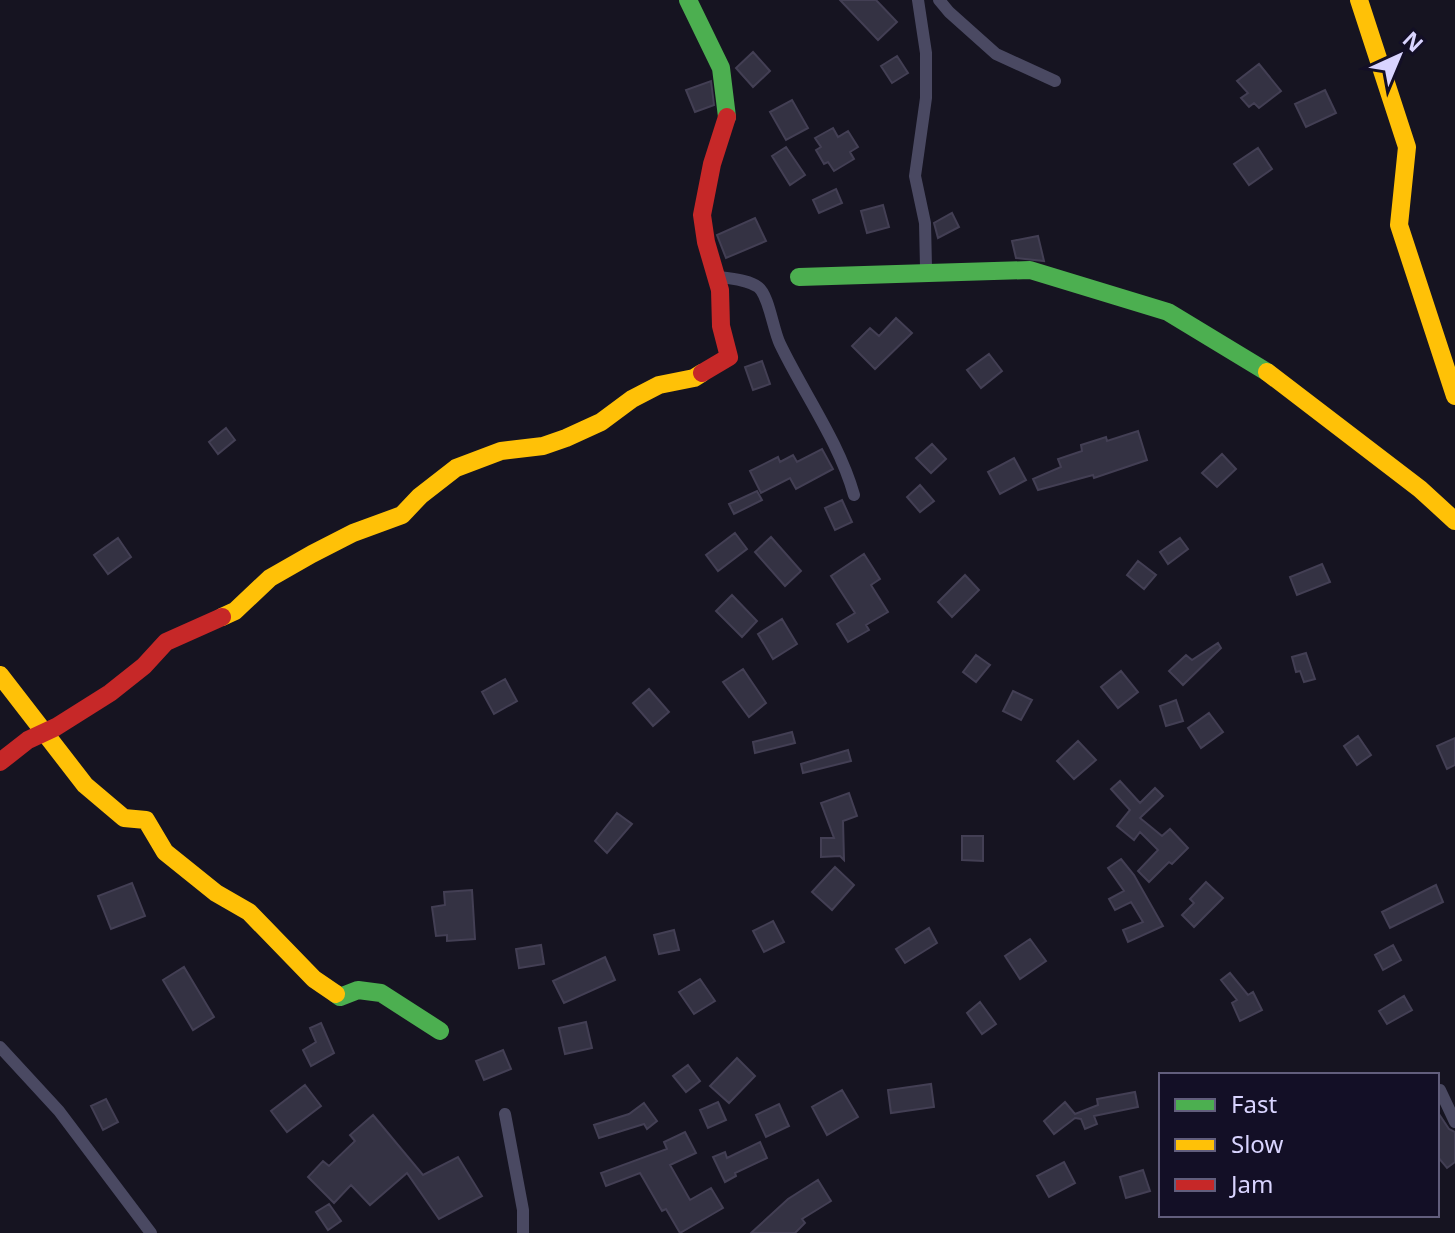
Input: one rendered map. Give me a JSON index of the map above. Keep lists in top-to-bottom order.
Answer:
{
  "legend": ["Fast", "Slow", "Jam"],
  "north": "top right"
}
